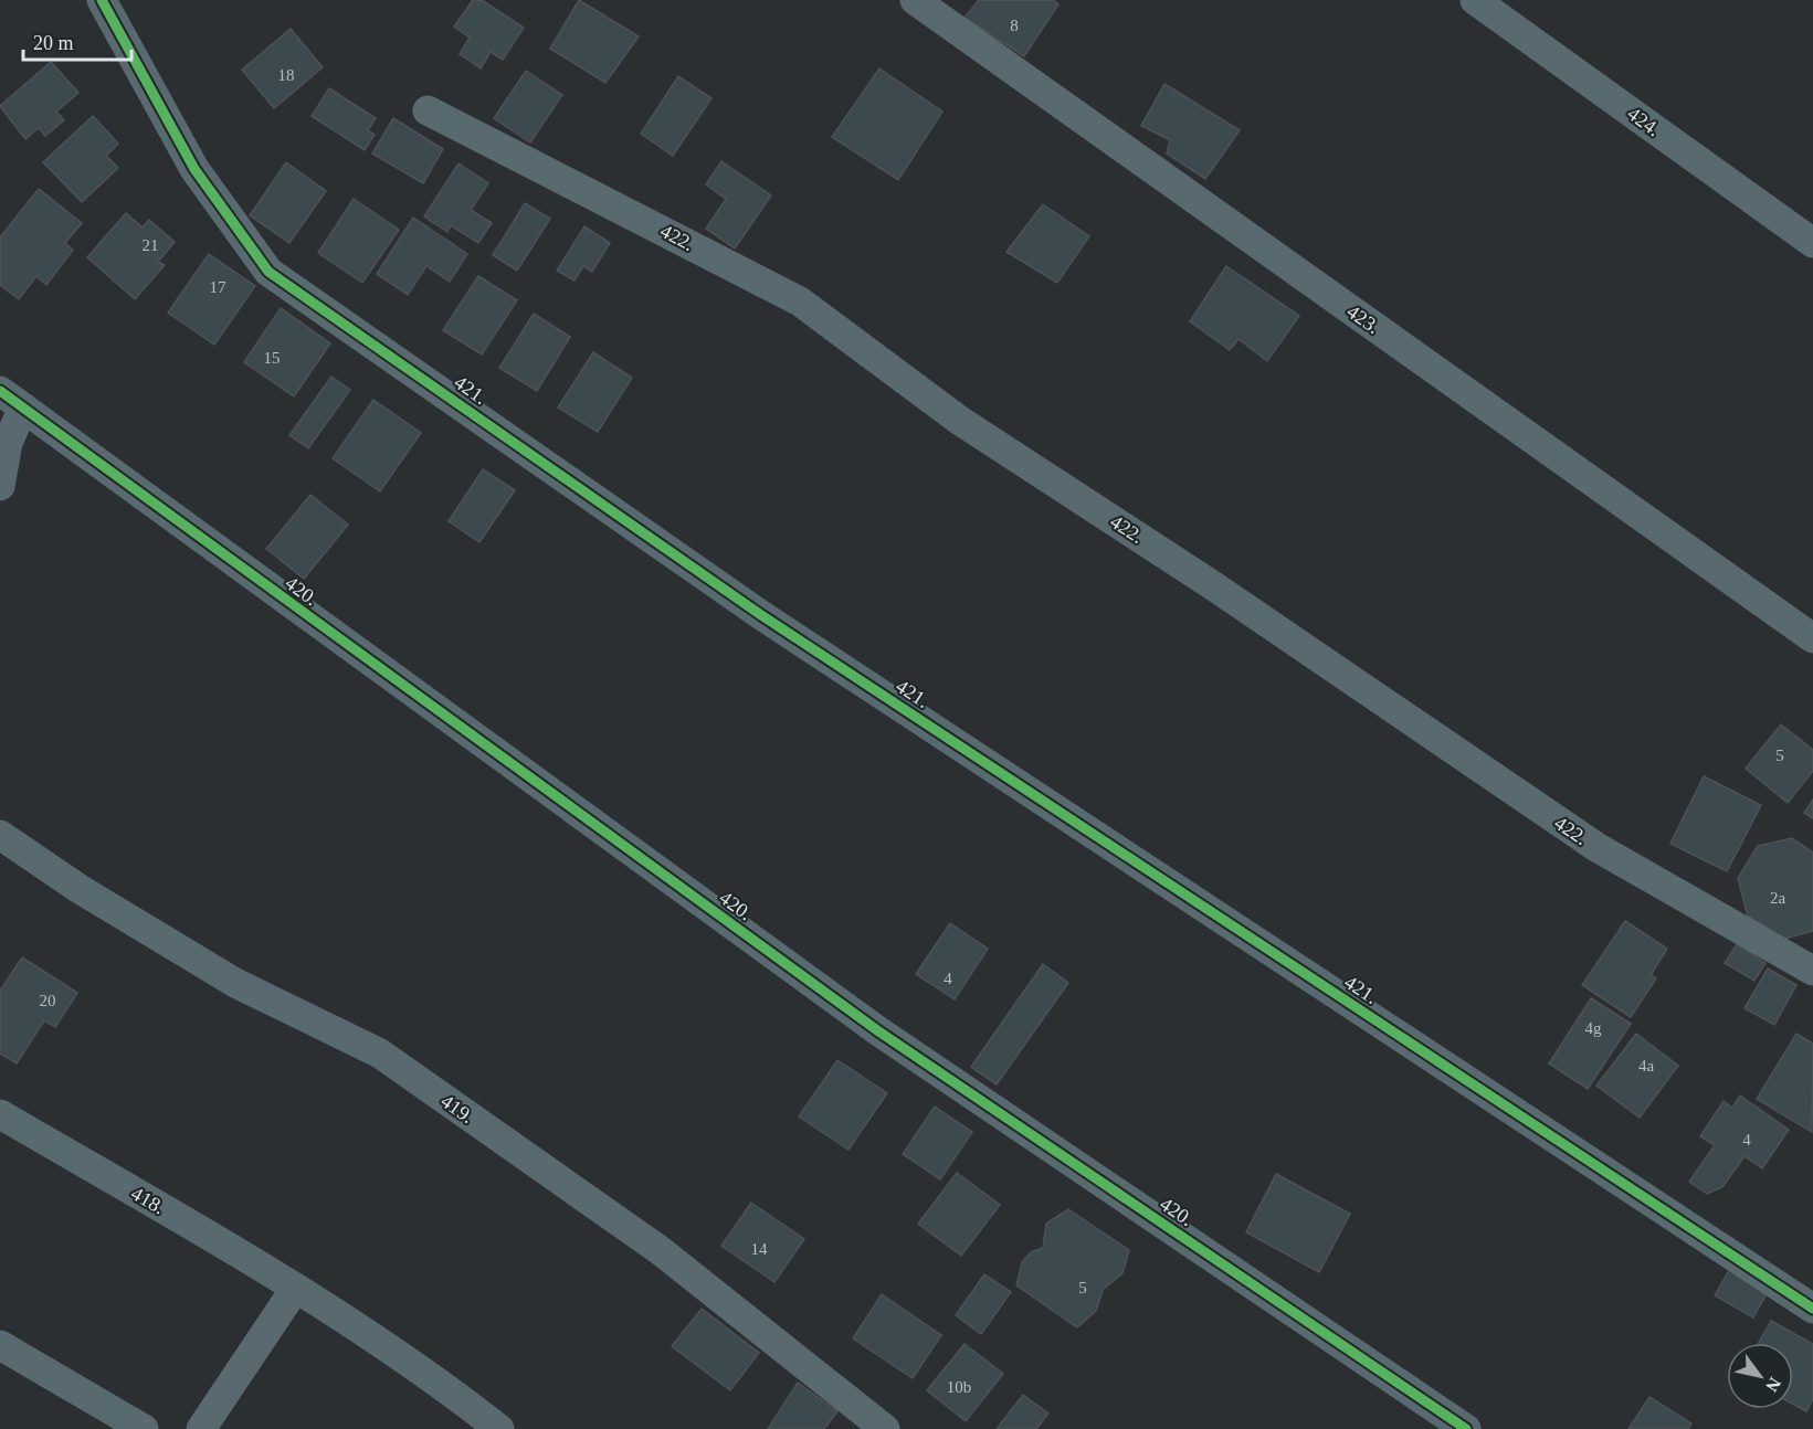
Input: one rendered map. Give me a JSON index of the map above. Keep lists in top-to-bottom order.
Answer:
{
  "streets": {
    "street": [
      "424.",
      "422.",
      "423.",
      "421.",
      "420.",
      "419.",
      "418."
    ]
  },
  "house_numbers": [
    "8",
    "18",
    "21",
    "17",
    "15",
    "5",
    "2a",
    "4",
    "20",
    "4g",
    "4a",
    "4",
    "14",
    "5",
    "10b"
  ],
  "scale_bar": "20 m",
  "north": "bottom right"
}
